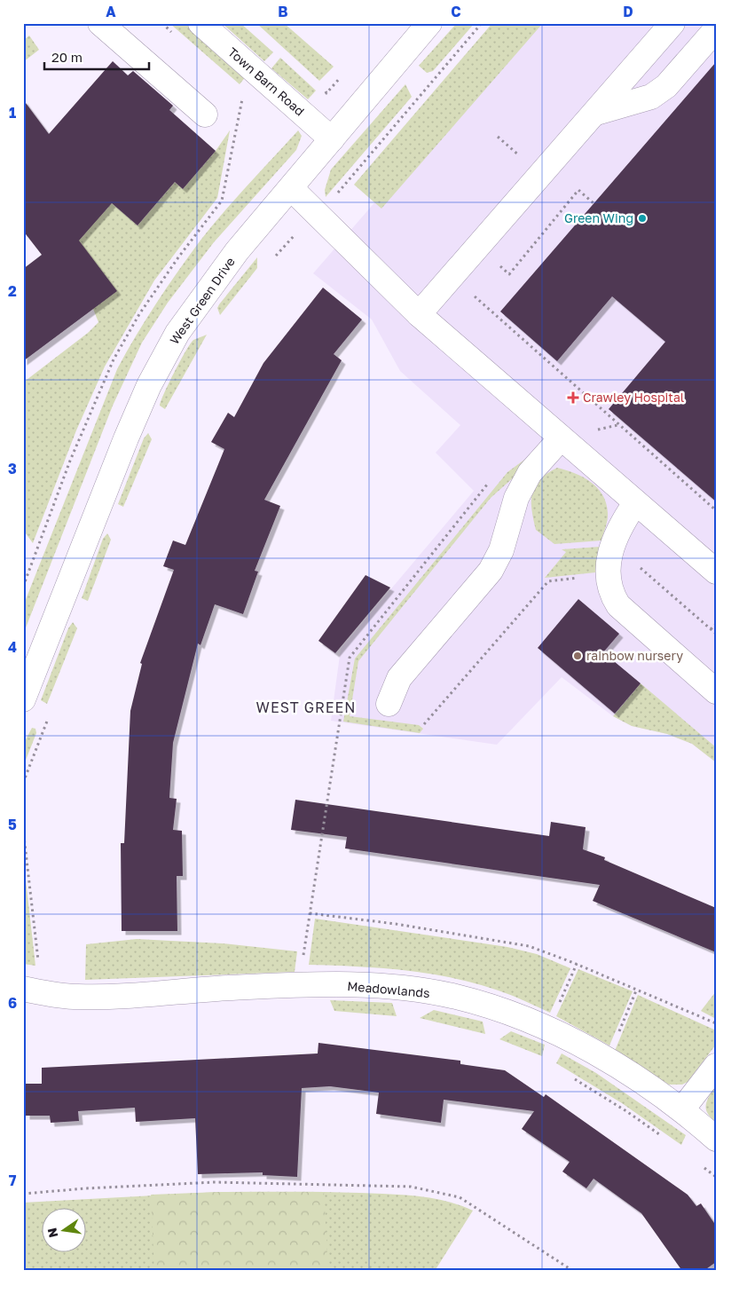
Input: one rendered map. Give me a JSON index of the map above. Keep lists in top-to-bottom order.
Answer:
{
  "streets": {
    "street": ["Town Barn Road", "West Green Drive", "Meadowlands"]
  },
  "crossings": [
    ["Town Barn Road", "West Green Drive"]
  ],
  "districts": ["WEST GREEN"],
  "places": {
    "other": ["Green Wing", "rainbow nursery"],
    "health": ["Crawley Hospital"]
  },
  "scale_bar": "20 m",
  "north": "left",
  "grid": {
    "columns": [
      "A",
      "B",
      "C",
      "D"
    ],
    "rows": [
      "1",
      "2",
      "3",
      "4",
      "5",
      "6",
      "7"
    ]
  }
}
